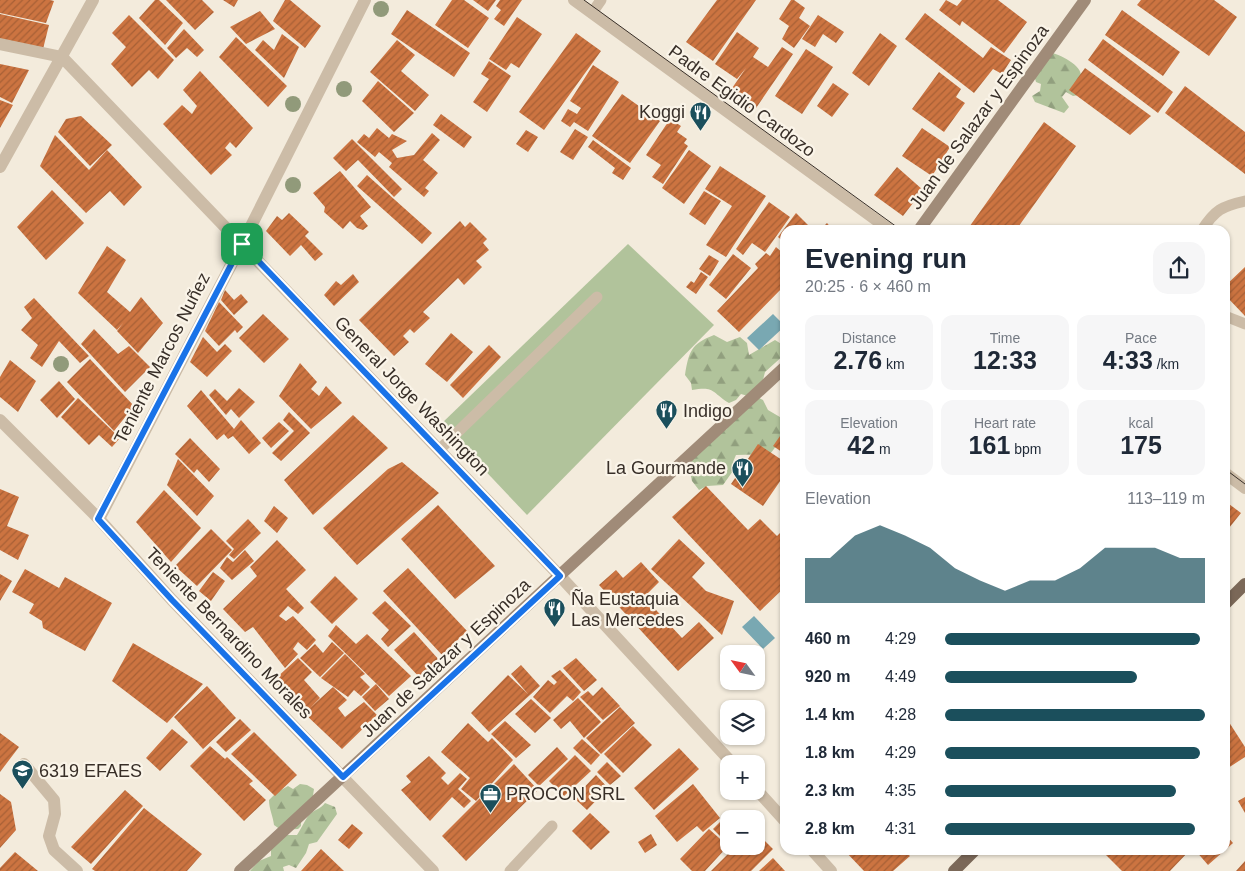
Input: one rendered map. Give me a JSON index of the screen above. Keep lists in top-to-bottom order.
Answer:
{
  "streets": {
    "street": [
      "Padre Egidio Cardozo",
      "Juan de Salazar y Espinoza",
      "Teniente Marcos Nuñez",
      "General Jorge Washington",
      "Teniente Bernardino Morales"
    ]
  },
  "crossings": [
    ["Juan de Salazar y Espinoza", "General Jorge Washington"],
    ["Juan de Salazar y Espinoza", "Teniente Bernardino Morales"],
    ["Teniente Marcos Nuñez", "General Jorge Washington"],
    ["Teniente Marcos Nuñez", "Teniente Bernardino Morales"]
  ],
  "places": {
    "restaurant": [
      "Koggi",
      "Indigo",
      "La Gourmande",
      "Ña Eustaquia Las Mercedes"
    ],
    "school or university": ["6319 EFAES"],
    "office": ["PROCON SRL"]
  },
  "north": "top left",
  "page": {
    "heading": ["Evening run", "20:25 · 6 × 460 m"],
    "stats": [
      ["Distance", "2.76 km"],
      ["Time", "12:33"],
      ["Pace", "4:33 /km"],
      ["Elevation", "42 m"],
      ["Heart rate", "161 bpm"],
      ["kcal", "175"]
    ],
    "chart": ["Elevation", "113–119 m"],
    "list": [
      {
        "name": "460 m",
        "note": "4:29"
      },
      {
        "name": "920 m",
        "note": "4:49"
      },
      {
        "name": "1.4 km",
        "note": "4:28"
      },
      {
        "name": "1.8 km",
        "note": "4:29"
      },
      {
        "name": "2.3 km",
        "note": "4:35"
      },
      {
        "name": "2.8 km",
        "note": "4:31"
      }
    ],
    "map_buttons": ["+", "−"]
  }
}
